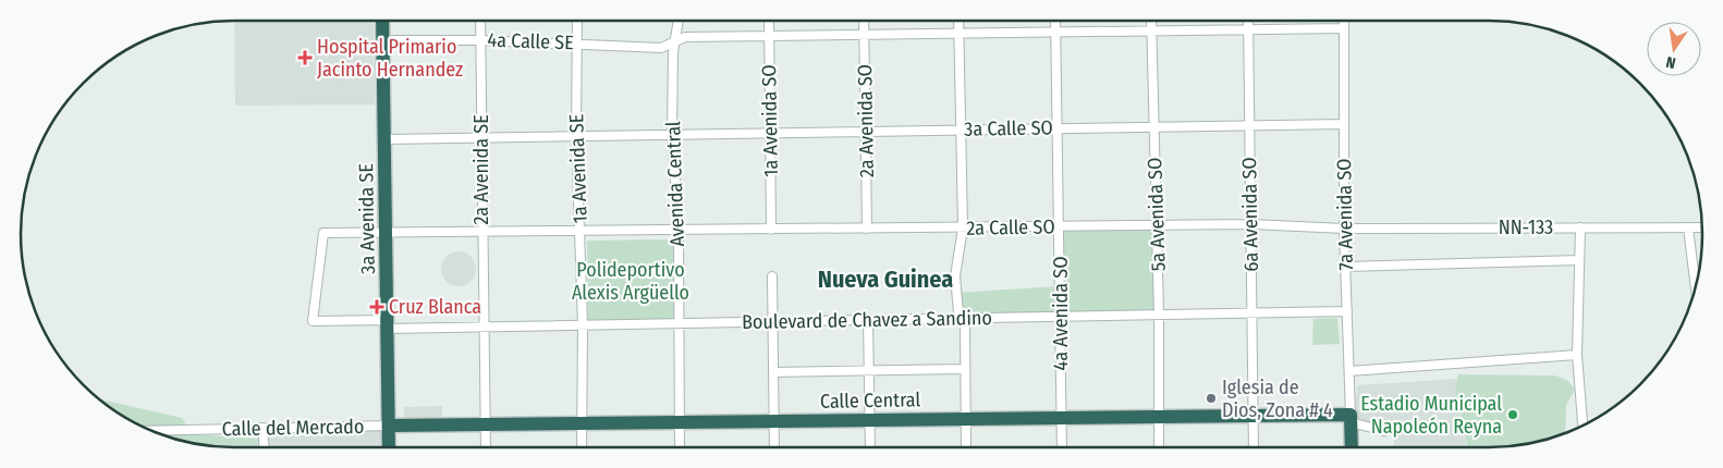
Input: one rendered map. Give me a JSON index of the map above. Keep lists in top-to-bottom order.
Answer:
{
  "streets": {
    "highway": ["3a Avenida SE", "Calle Central"],
    "street": [
      "4a Calle SE",
      "1a Avenida SO",
      "2a Avenida SO",
      "3a Calle SO",
      "1a Avenida SE",
      "2a Avenida SE",
      "Avenida Central",
      "5a Avenida SO",
      "6a Avenida SO",
      "7a Avenida SO",
      "2a Calle SO",
      "NN-133",
      "4a Avenida SO",
      "Boulevard de Chavez a Sandino",
      "Calle del Mercado"
    ]
  },
  "crossings": [
    ["4a Calle SE", "1a Avenida SO"],
    ["4a Calle SE", "2a Avenida SO"],
    ["4a Calle SE", "1a Avenida SE"],
    ["4a Calle SE", "2a Avenida SE"],
    ["4a Calle SE", "Avenida Central"],
    ["4a Calle SE", "5a Avenida SO"],
    ["4a Calle SE", "6a Avenida SO"],
    ["4a Calle SE", "7a Avenida SO"],
    ["4a Calle SE", "3a Avenida SE"],
    ["4a Calle SE", "4a Avenida SO"],
    ["1a Avenida SO", "3a Calle SO"],
    ["1a Avenida SO", "2a Calle SO"],
    ["2a Avenida SO", "3a Calle SO"],
    ["2a Avenida SO", "2a Calle SO"],
    ["3a Calle SO", "1a Avenida SE"],
    ["3a Calle SO", "2a Avenida SE"],
    ["3a Calle SO", "Avenida Central"],
    ["3a Calle SO", "5a Avenida SO"],
    ["3a Calle SO", "6a Avenida SO"],
    ["3a Calle SO", "7a Avenida SO"],
    ["3a Calle SO", "3a Avenida SE"],
    ["3a Calle SO", "4a Avenida SO"],
    ["1a Avenida SE", "2a Calle SO"],
    ["1a Avenida SE", "Boulevard de Chavez a Sandino"],
    ["1a Avenida SE", "Calle Central"],
    ["2a Avenida SE", "2a Calle SO"],
    ["2a Avenida SE", "Boulevard de Chavez a Sandino"],
    ["2a Avenida SE", "Calle Central"],
    ["Avenida Central", "2a Calle SO"],
    ["Avenida Central", "Boulevard de Chavez a Sandino"],
    ["Avenida Central", "Calle Central"],
    ["5a Avenida SO", "2a Calle SO"],
    ["5a Avenida SO", "Boulevard de Chavez a Sandino"],
    ["5a Avenida SO", "Calle Central"],
    ["6a Avenida SO", "2a Calle SO"],
    ["6a Avenida SO", "Boulevard de Chavez a Sandino"],
    ["6a Avenida SO", "Calle Central"],
    ["7a Avenida SO", "2a Calle SO"],
    ["7a Avenida SO", "NN-133"],
    ["7a Avenida SO", "Boulevard de Chavez a Sandino"],
    ["7a Avenida SO", "Calle Central"],
    ["3a Avenida SE", "2a Calle SO"],
    ["3a Avenida SE", "Boulevard de Chavez a Sandino"],
    ["3a Avenida SE", "Calle Central"],
    ["3a Avenida SE", "Calle del Mercado"],
    ["2a Calle SO", "NN-133"],
    ["2a Calle SO", "4a Avenida SO"],
    ["2a Calle SO", "Boulevard de Chavez a Sandino"],
    ["4a Avenida SO", "Boulevard de Chavez a Sandino"],
    ["4a Avenida SO", "Calle Central"],
    ["Calle Central", "Calle del Mercado"]
  ],
  "districts": ["Nueva Guinea"],
  "parks": ["Polideportivo Alexis Argüello"],
  "places": {
    "health": ["Hospital Primario Jacinto Hernandez", "Cruz Blanca"],
    "other": ["Iglesia de Dios, Zona # 4", "Estadio Municipal Napoleón Reyna"]
  },
  "north": "bottom"
}
